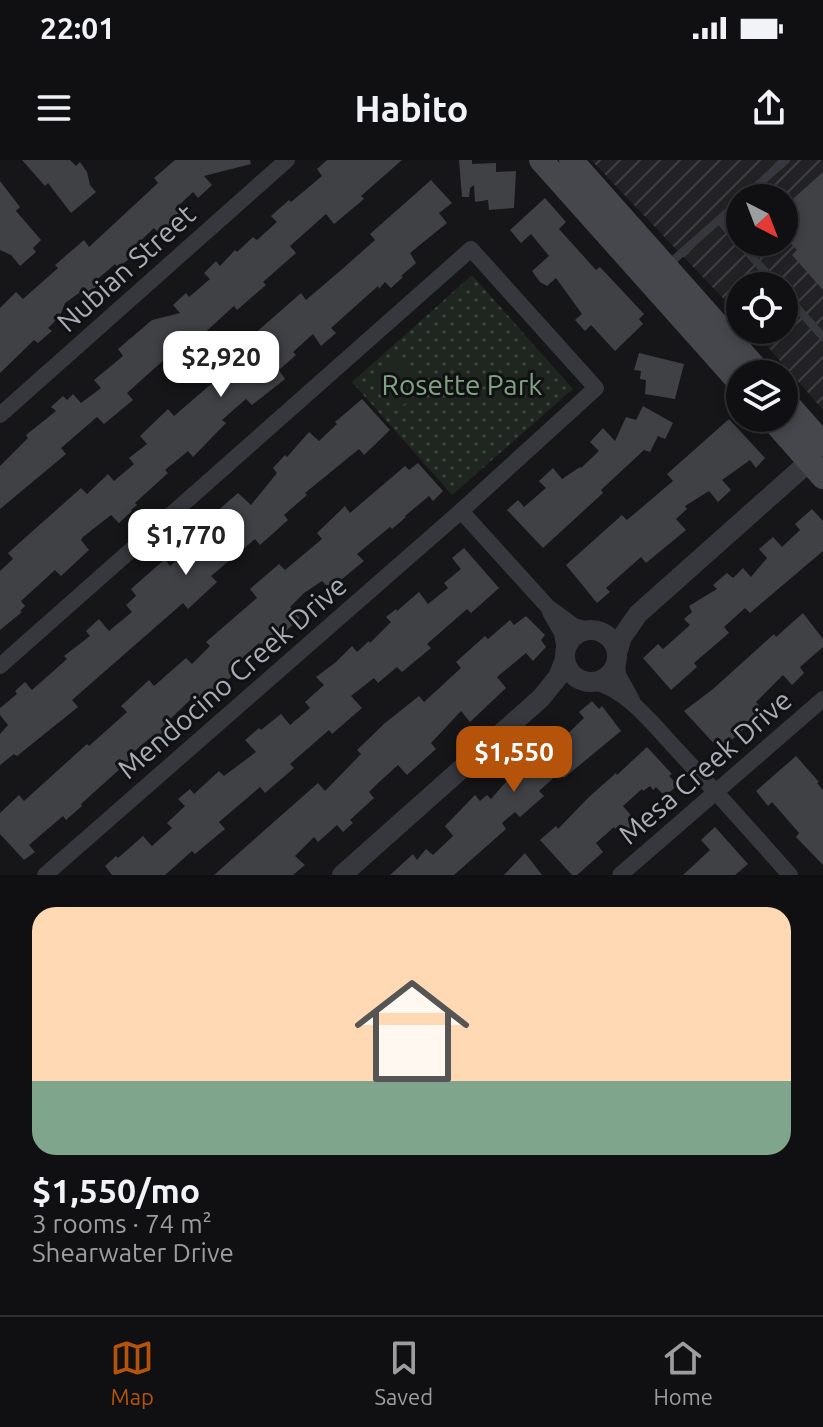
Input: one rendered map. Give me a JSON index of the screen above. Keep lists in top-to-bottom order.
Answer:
{
  "streets": {
    "street": ["Nubian Street", "Mendocino Creek Drive", "Mesa Creek Drive"]
  },
  "parks": ["Rosette Park"],
  "north": "bottom right",
  "page": {
    "status": "22:01",
    "header": "Habito",
    "price": ["$2,920", "$1,770", "$1,550"],
    "list": [
      {
        "name": "$1,550/mo",
        "note": "3 rooms · 74 m² · Shearwater Drive"
      }
    ],
    "tabs": ["Map", "Saved", "Home"]
  }
}
